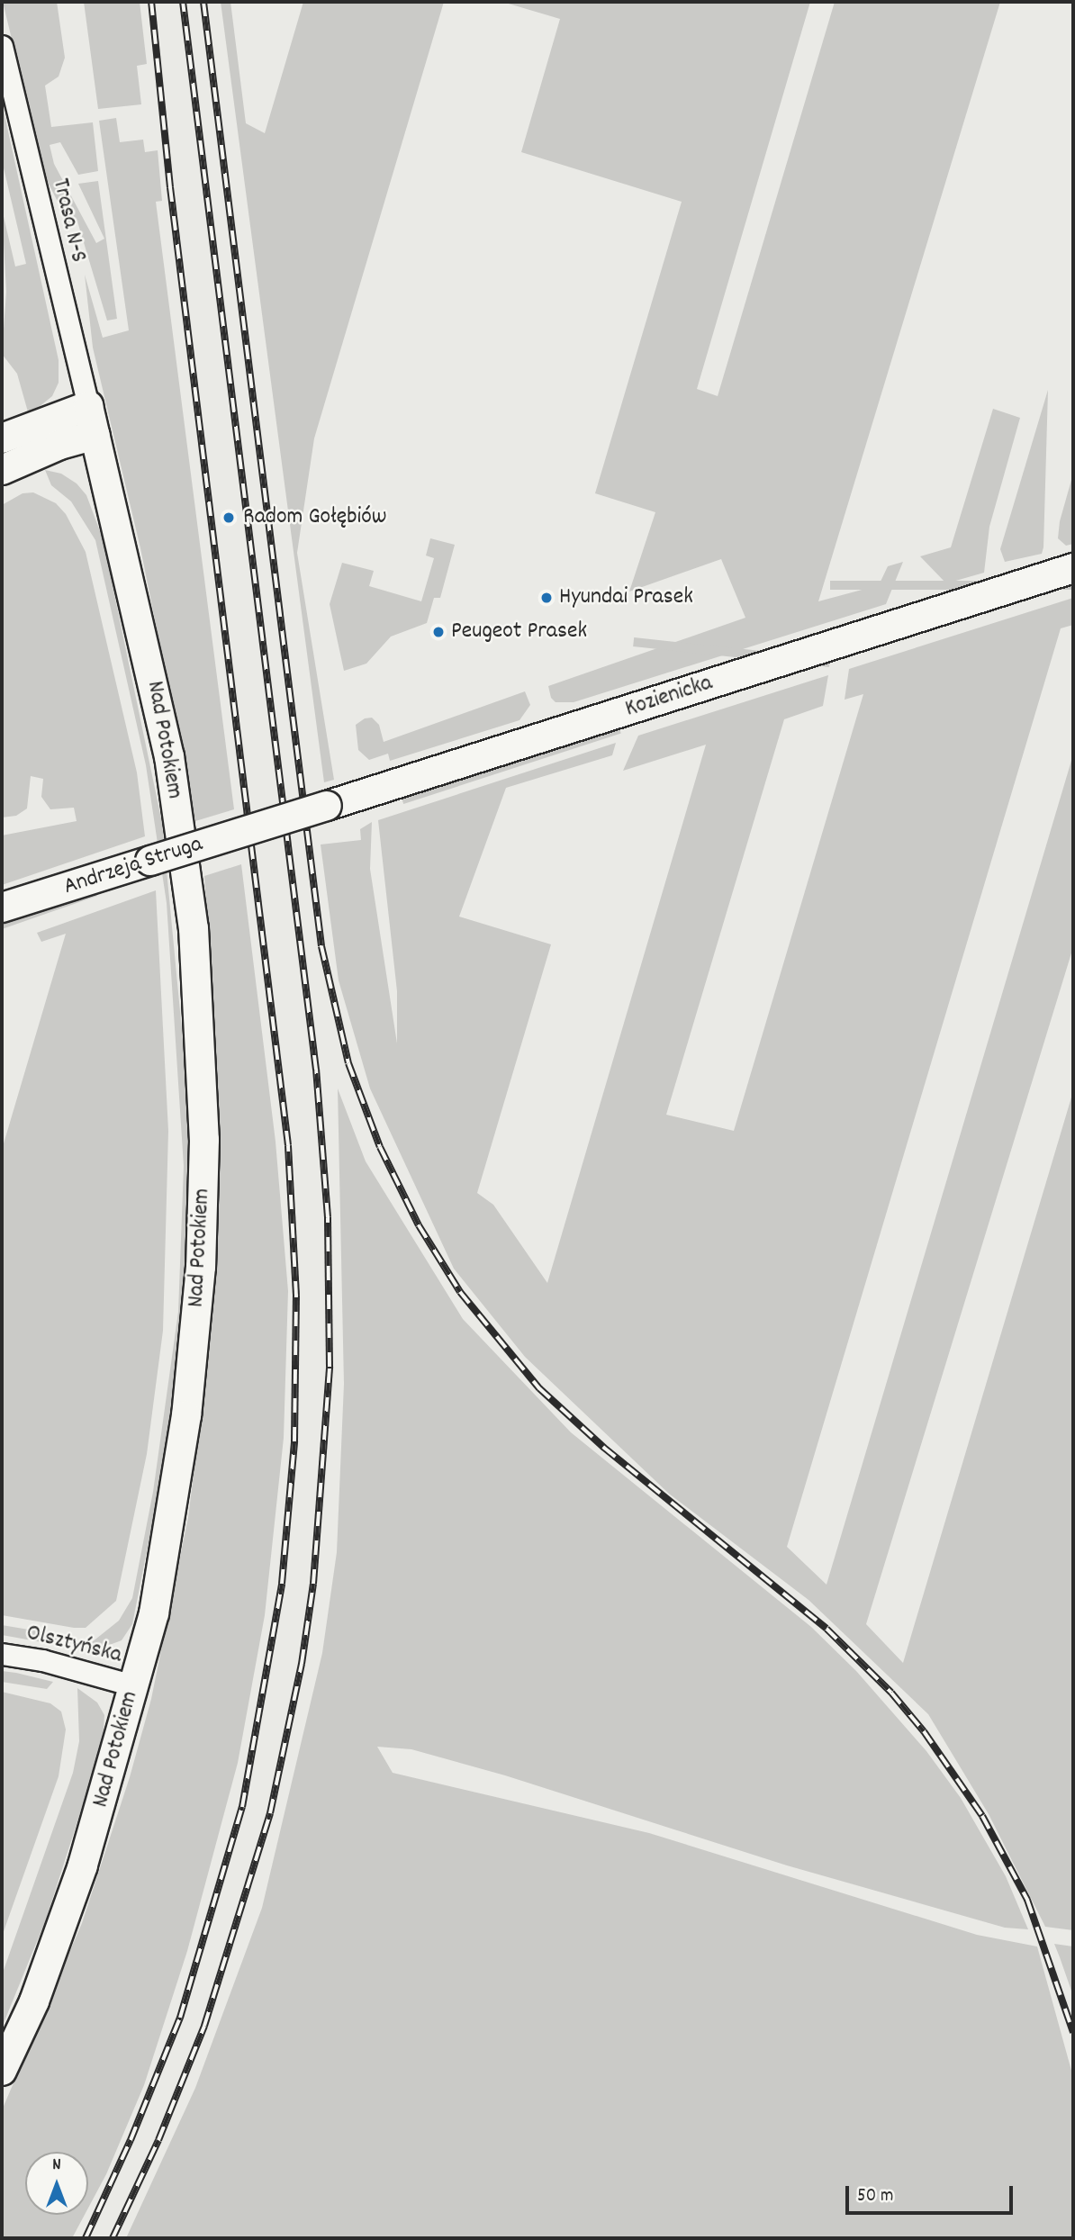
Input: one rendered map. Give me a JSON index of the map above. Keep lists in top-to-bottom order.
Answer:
{
  "streets": {
    "main road": ["Kozienicka", "Nad Potokiem", "Andrzeja Struga"],
    "street": ["Trasa N-S", "Olsztyńska"]
  },
  "crossings": [
    ["Trasa N-S", "Nad Potokiem"],
    ["Kozienicka", "Andrzeja Struga"],
    ["Nad Potokiem", "Olsztyńska"]
  ],
  "places": ["Radom Gołębiów", "Hyundai Prasek", "Peugeot Prasek"],
  "scale_bar": "50 m",
  "north": "top"
}
